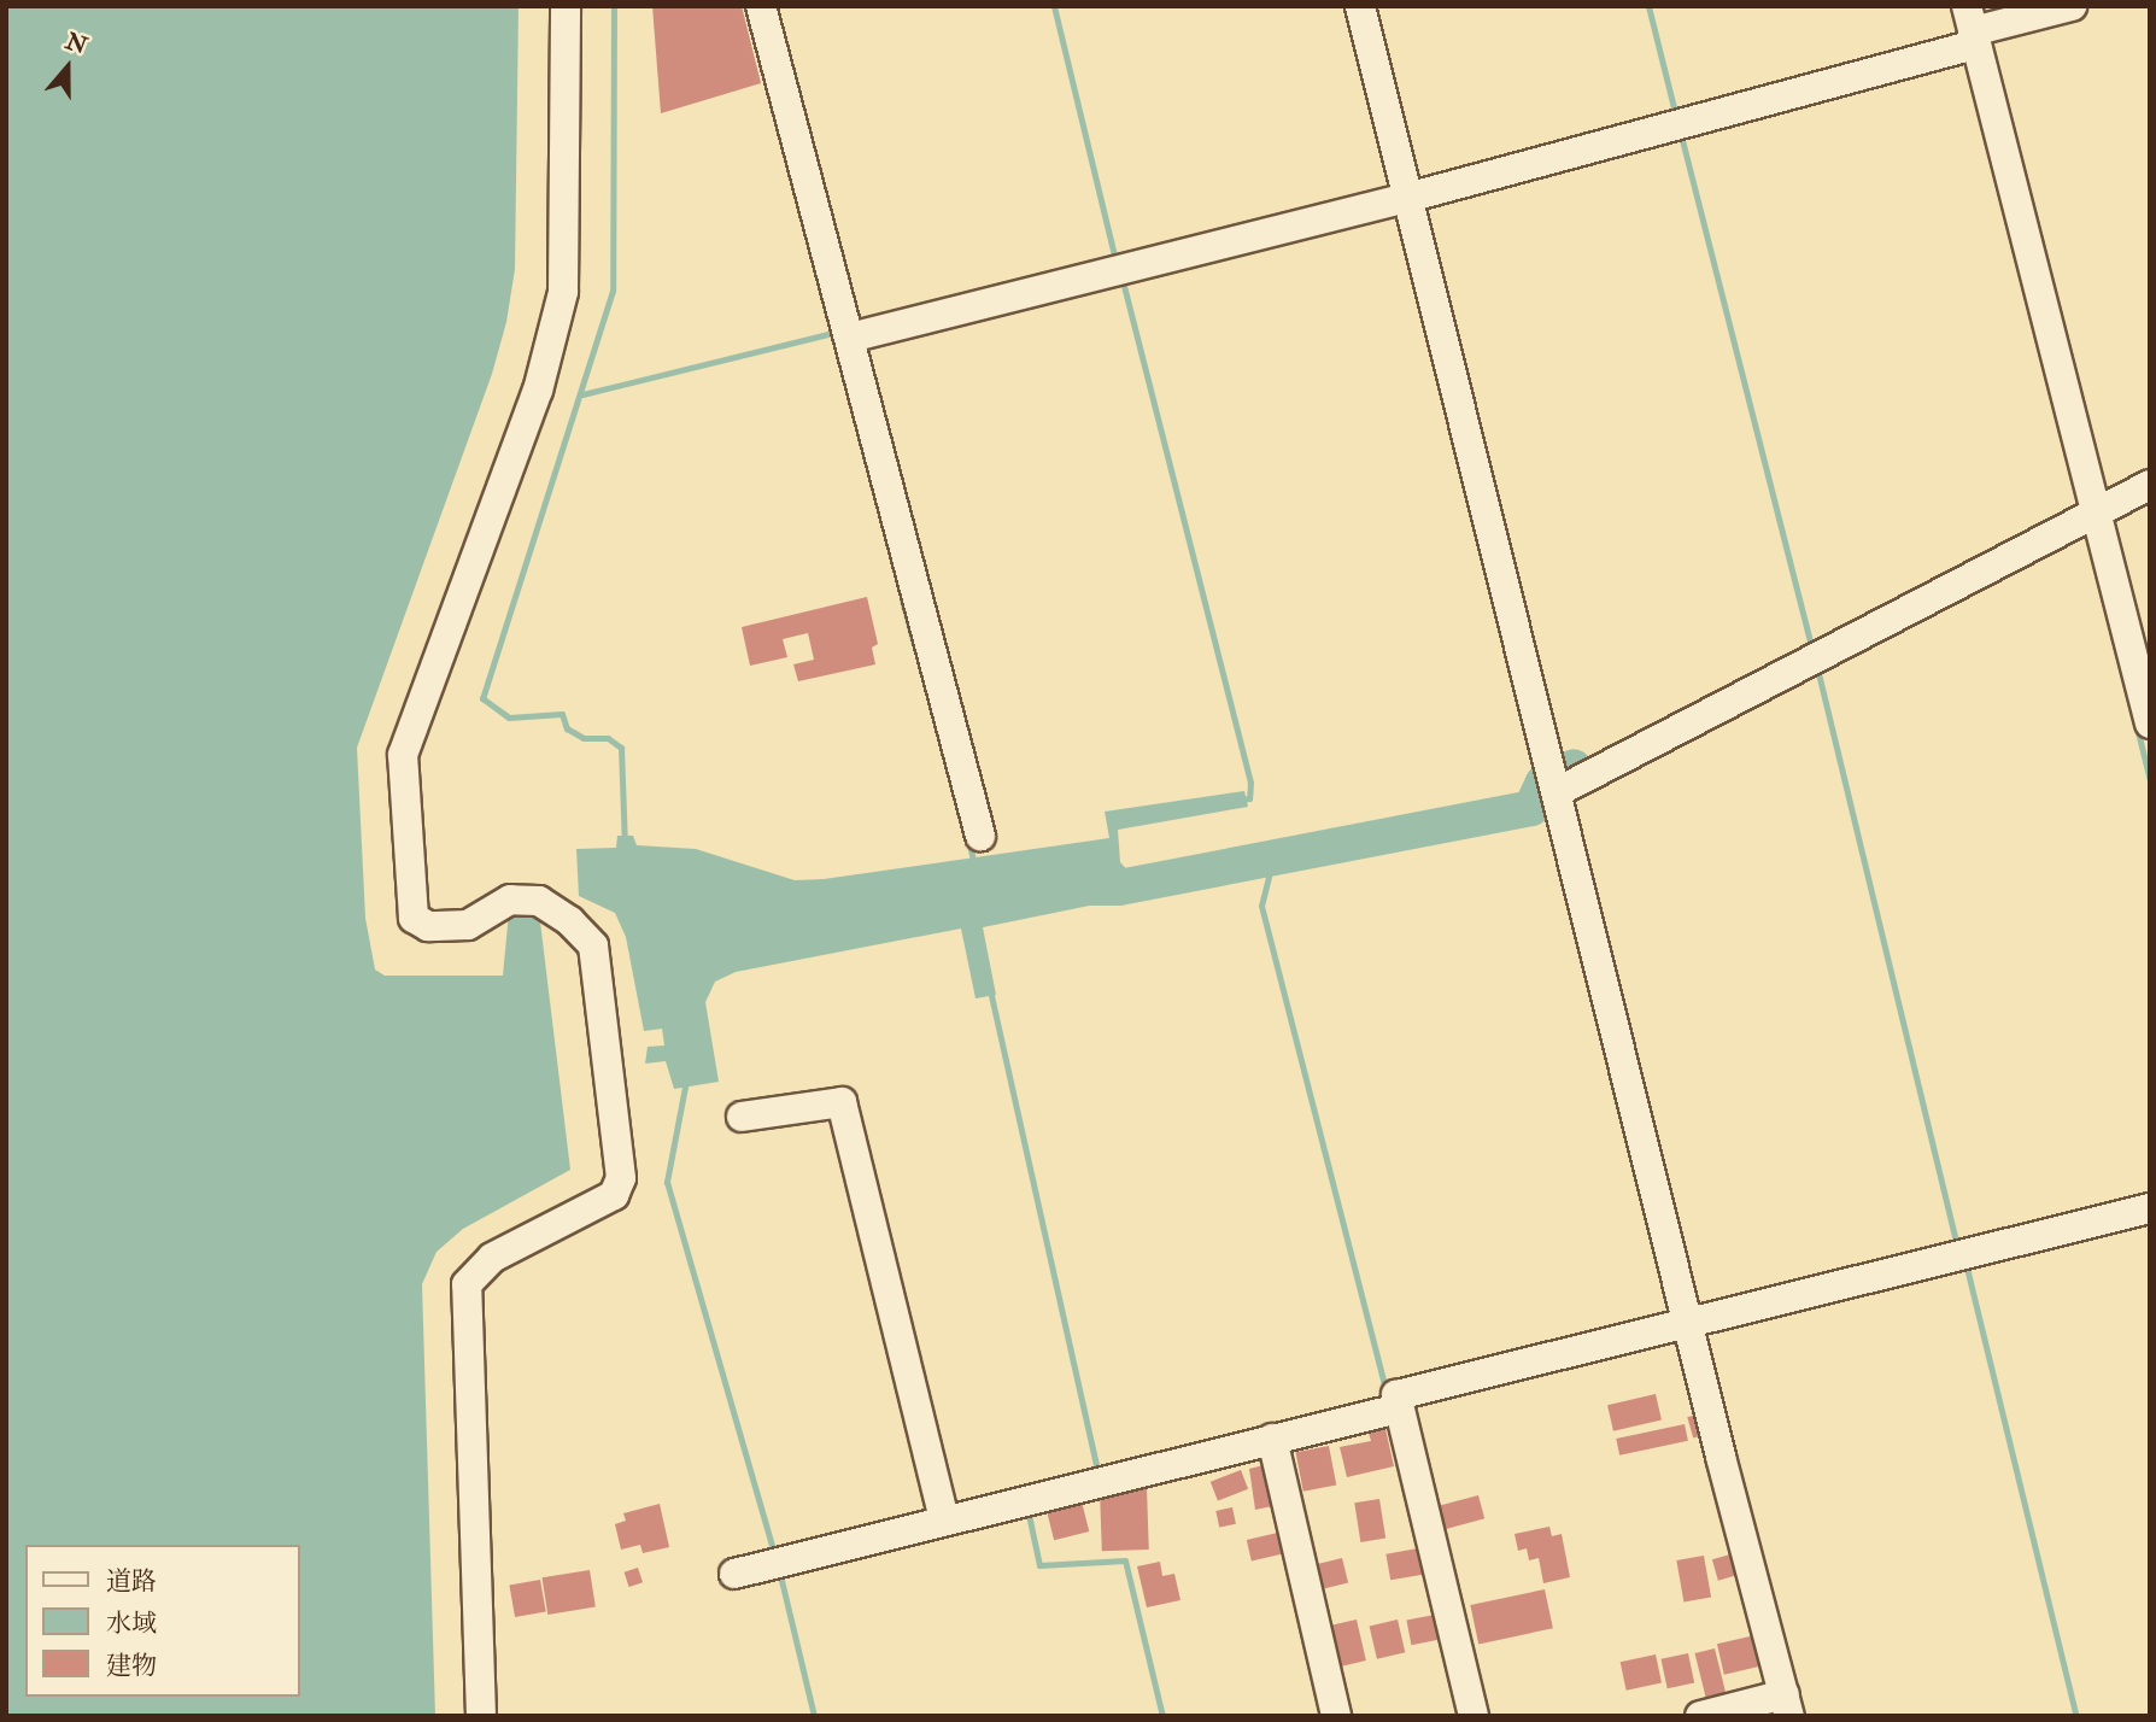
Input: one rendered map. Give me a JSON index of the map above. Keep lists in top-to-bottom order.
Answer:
{
  "legend": ["道路", "水域", "建物"],
  "north": "top"
}
